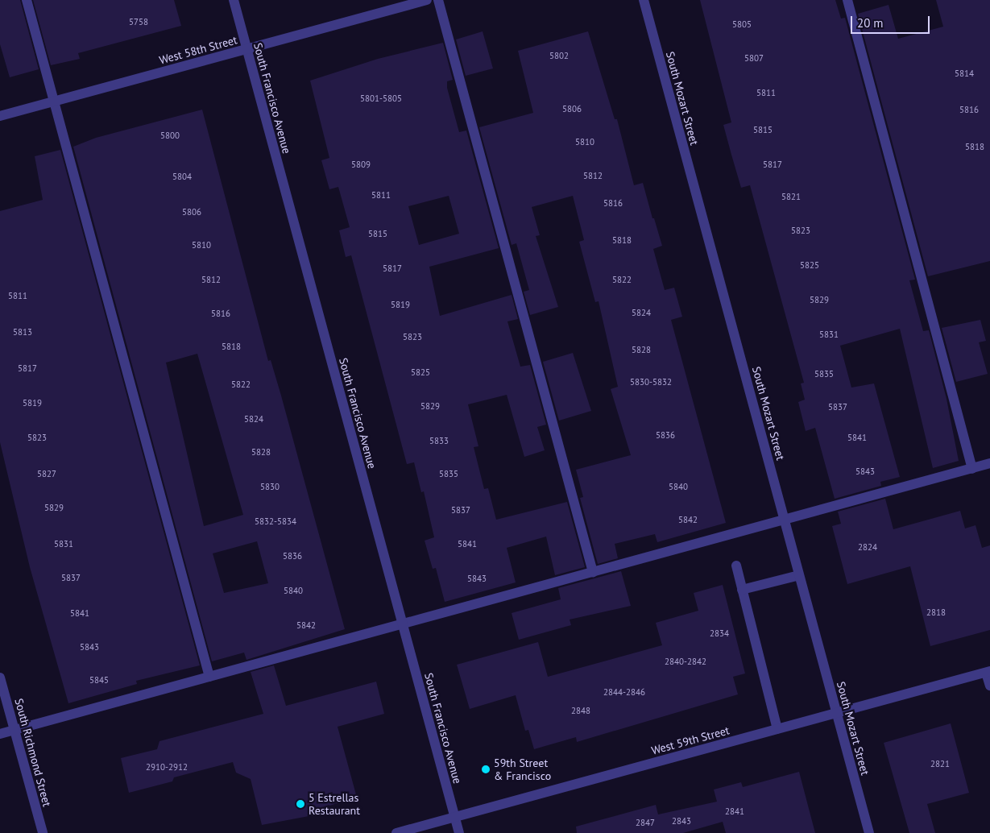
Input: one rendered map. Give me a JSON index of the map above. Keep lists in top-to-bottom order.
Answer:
{
  "streets": {
    "street": [
      "West 58th Street",
      "South Francisco Avenue",
      "South Mozart Street",
      "West 59th Street",
      "South Richmond Street"
    ]
  },
  "crossings": [
    ["West 58th Street", "South Francisco Avenue"],
    ["South Francisco Avenue", "West 59th Street"],
    ["South Mozart Street", "West 59th Street"]
  ],
  "places": ["59th Street & Francisco", "5 Estrellas Restaurant"],
  "house_numbers": [
    "5758",
    "5805",
    "5802",
    "5807",
    "5814",
    "5811",
    "5801-5805",
    "5806",
    "5816",
    "5815",
    "5800",
    "5810",
    "5818",
    "5809",
    "5817",
    "5812",
    "5804",
    "5811",
    "5821",
    "5816",
    "5806",
    "5823",
    "5815",
    "5818",
    "5810",
    "5825",
    "5817",
    "5812",
    "5822",
    "5811",
    "5829",
    "5819",
    "5824",
    "5816",
    "5813",
    "5831",
    "5823",
    "5818",
    "5828",
    "5817",
    "5825",
    "5835",
    "5830-5832",
    "5822",
    "5819",
    "5829",
    "5837",
    "5824",
    "5836",
    "5823",
    "5841",
    "5833",
    "5828",
    "5843",
    "5827",
    "5835",
    "5830",
    "5840",
    "5829",
    "5837",
    "5842",
    "5832-5834",
    "5831",
    "5841",
    "2824",
    "5836",
    "5837",
    "5843",
    "5840",
    "2818",
    "5841",
    "5842",
    "2834",
    "5843",
    "2840-2842",
    "5845",
    "2844-2846",
    "2848",
    "2821",
    "2910-2912",
    "2841",
    "2843",
    "2847"
  ],
  "scale_bar": "20 m"
}
